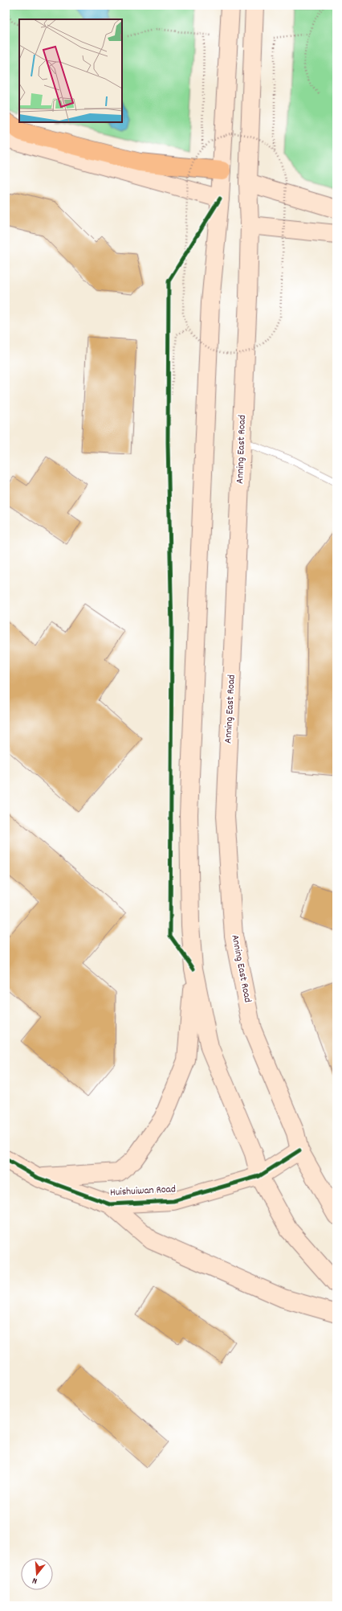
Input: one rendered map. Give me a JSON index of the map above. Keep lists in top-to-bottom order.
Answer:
{
  "streets": {
    "main road": ["Anning East Road", "Huishuiwan Road"]
  },
  "crossings": [
    ["Anning East Road", "Huishuiwan Road"]
  ],
  "north": "bottom"
}
